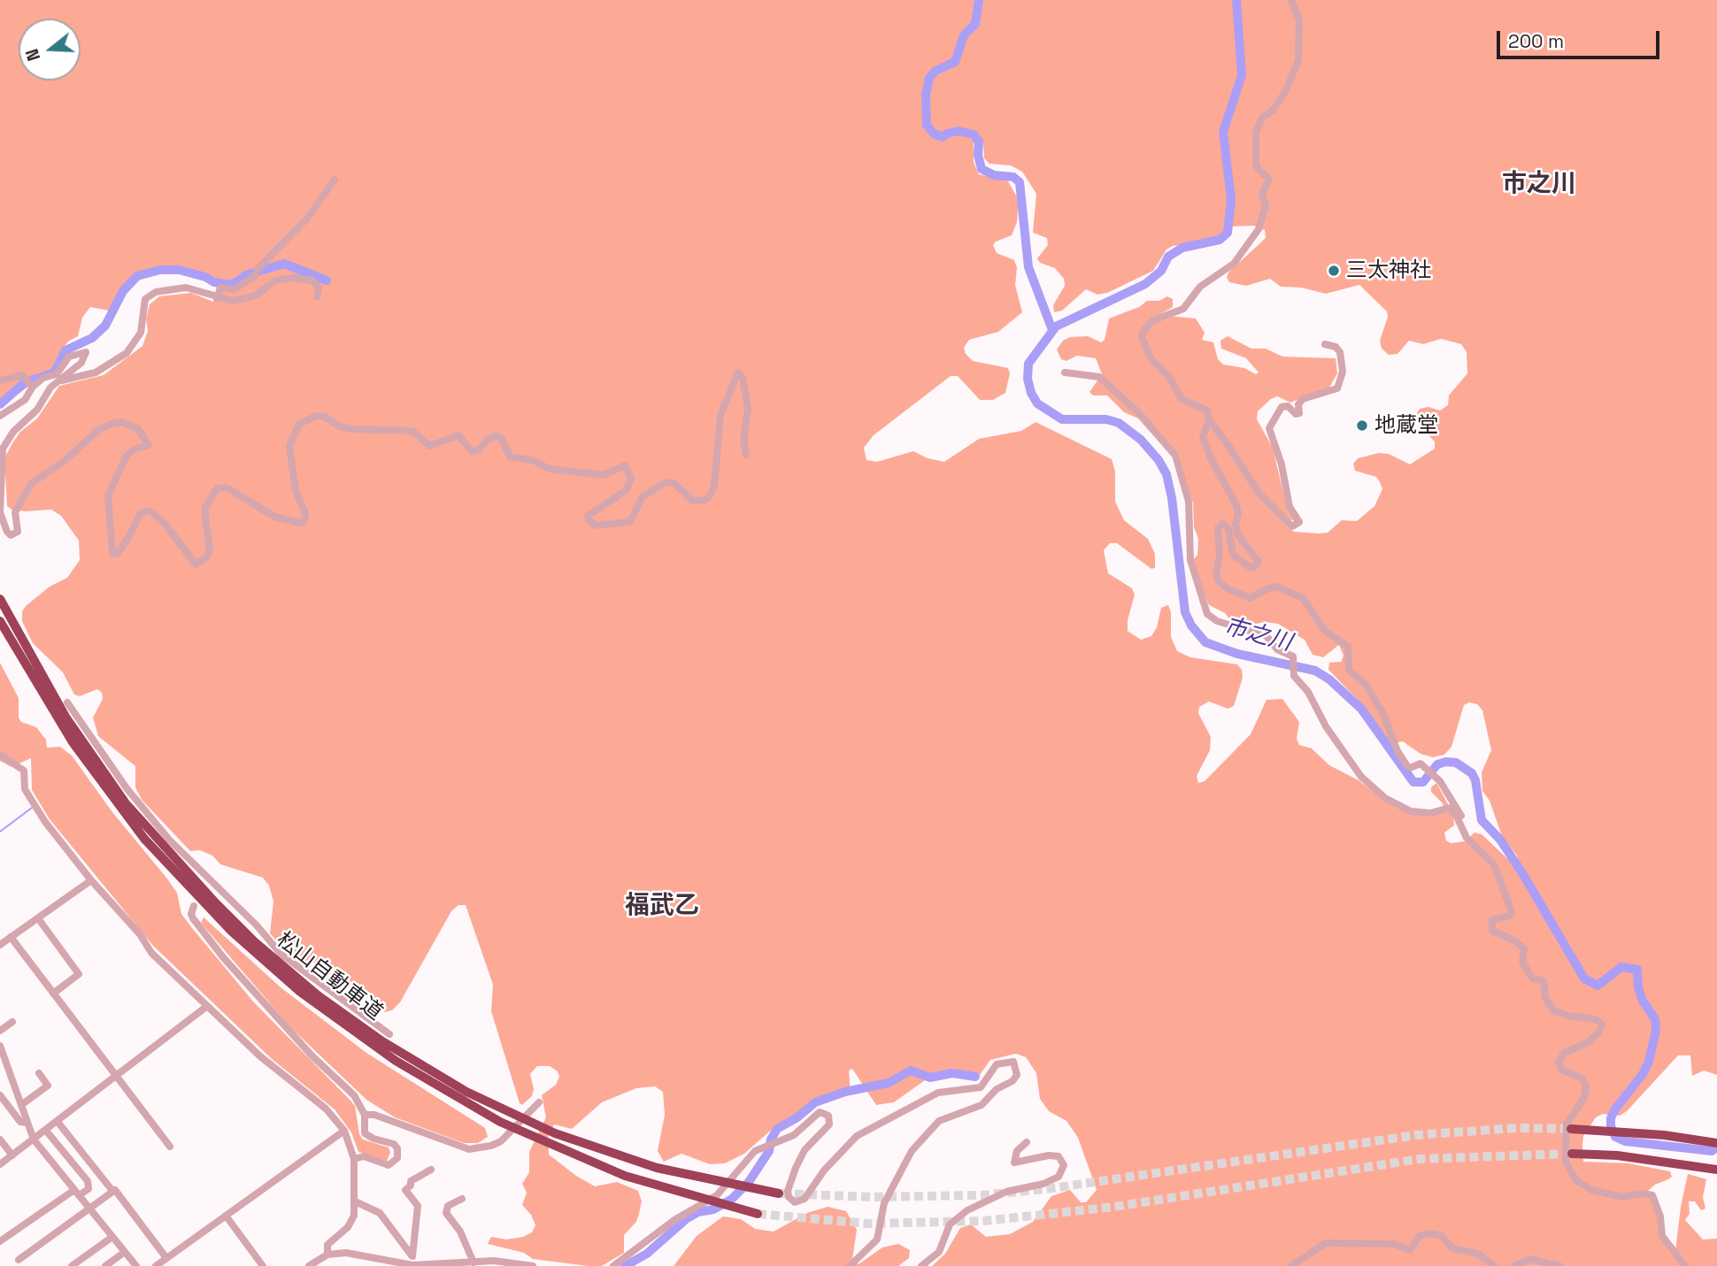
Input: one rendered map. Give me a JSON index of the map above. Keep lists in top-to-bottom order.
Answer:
{
  "streets": {
    "highway": ["松山自動車道"]
  },
  "districts": ["市之川", "福武乙"],
  "water": ["市之川"],
  "places": ["三太神社", "地蔵堂"],
  "scale_bar": "200 m",
  "north": "left"
}
